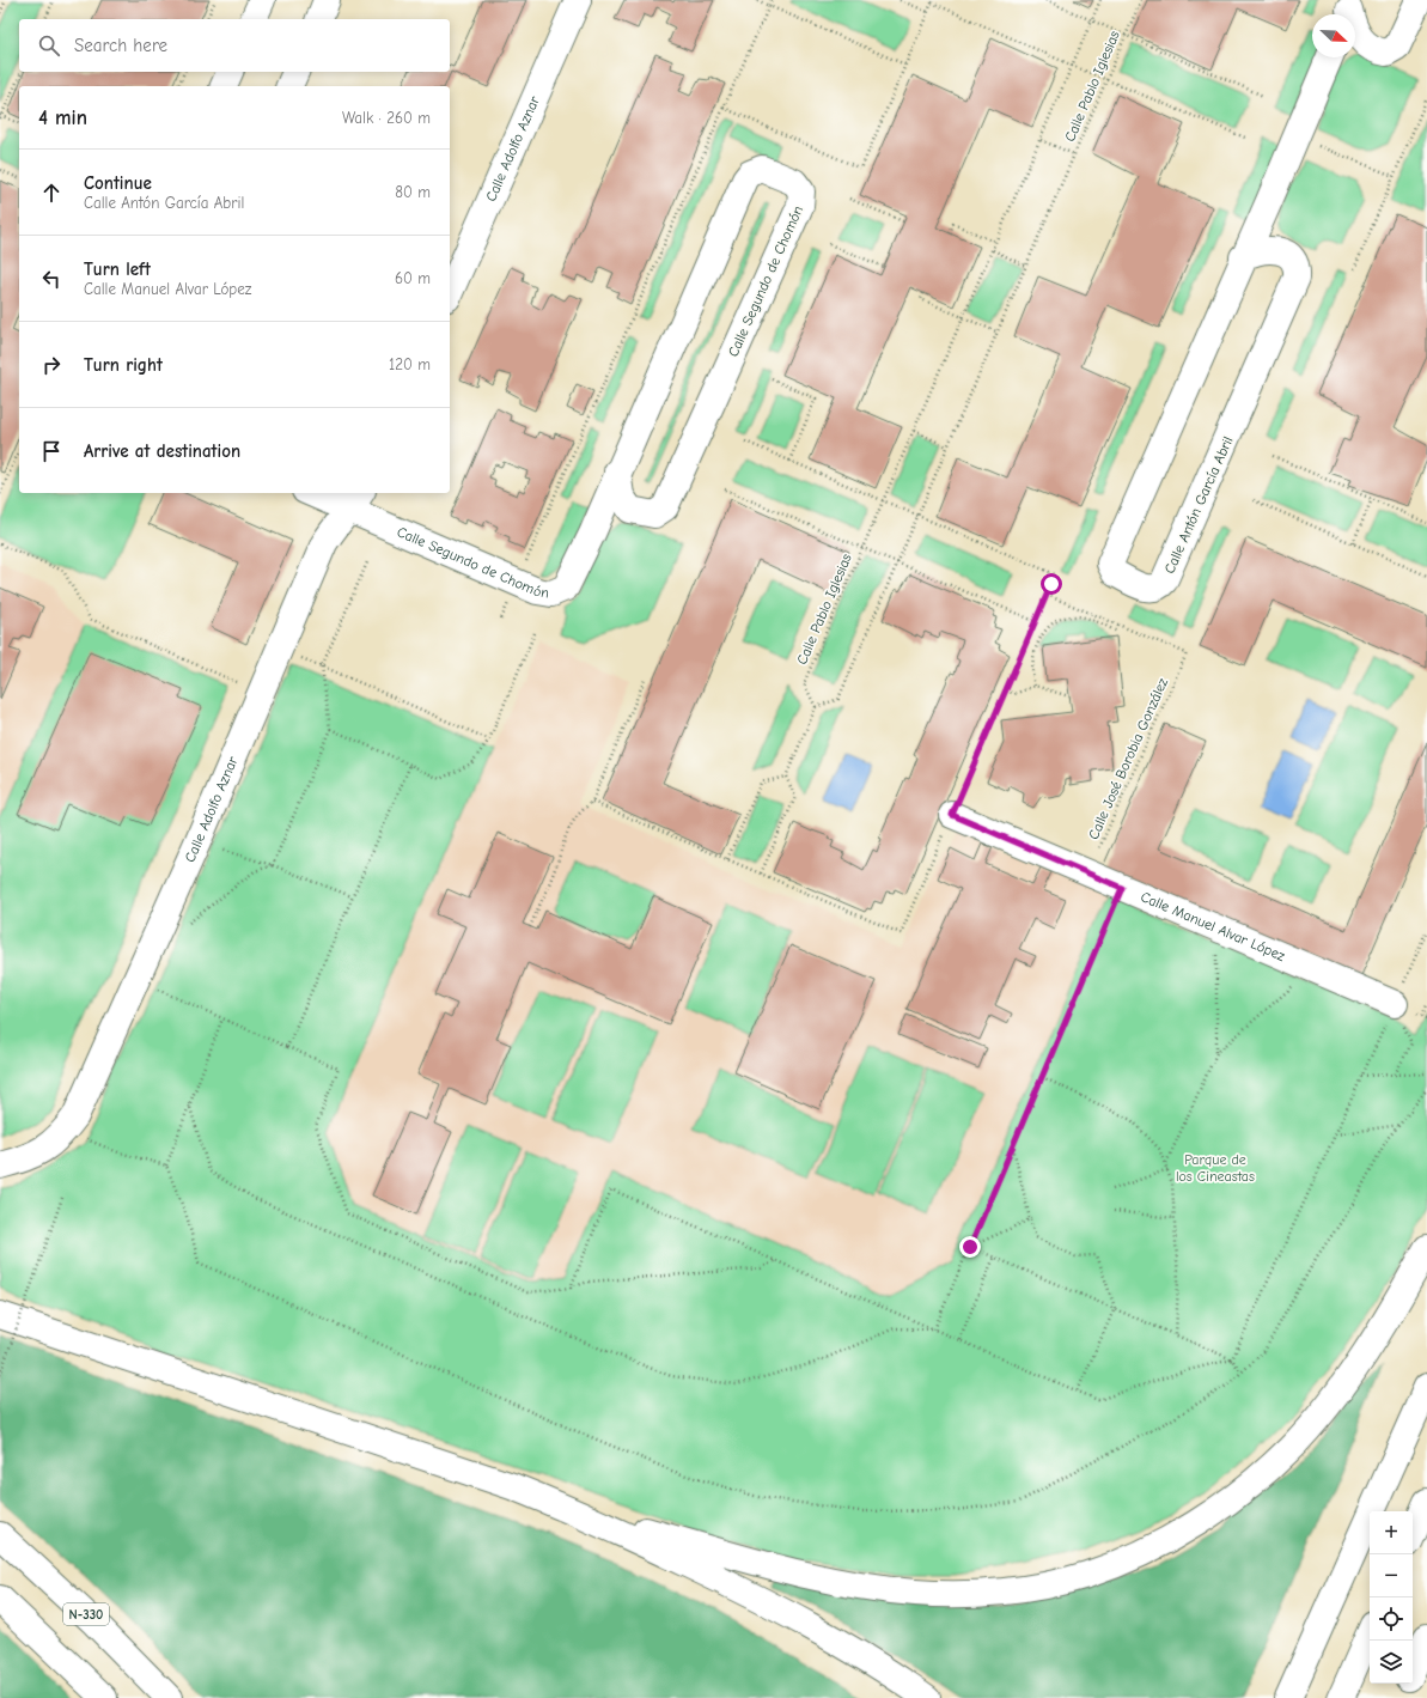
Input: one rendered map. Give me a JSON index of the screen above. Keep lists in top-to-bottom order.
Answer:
{
  "streets": {
    "main road": [
      "Calle Adolfo Aznar",
      "Calle Segundo de Chomón",
      "Calle Antón García Abril",
      "Calle Manuel Alvar López",
      "N-330"
    ],
    "path": ["Calle Pablo Iglesias", "Calle José Borobia González"]
  },
  "crossings": [
    ["Calle Adolfo Aznar", "Calle Segundo de Chomón"],
    ["Calle José Borobia González", "Calle Manuel Alvar López"]
  ],
  "parks": ["Parque de los Cineastas"],
  "north": "bottom right",
  "page": {
    "search": "Search here",
    "heading": ["4 min", "Walk · 260 m"],
    "list": [
      ["Continue", "Calle Antón García Abril", "80 m"],
      ["Turn left", "Calle Manuel Alvar López", "60 m"],
      ["Turn right", "120 m"],
      "Arrive at destination"
    ],
    "map_buttons": ["+", "−"]
  }
}
